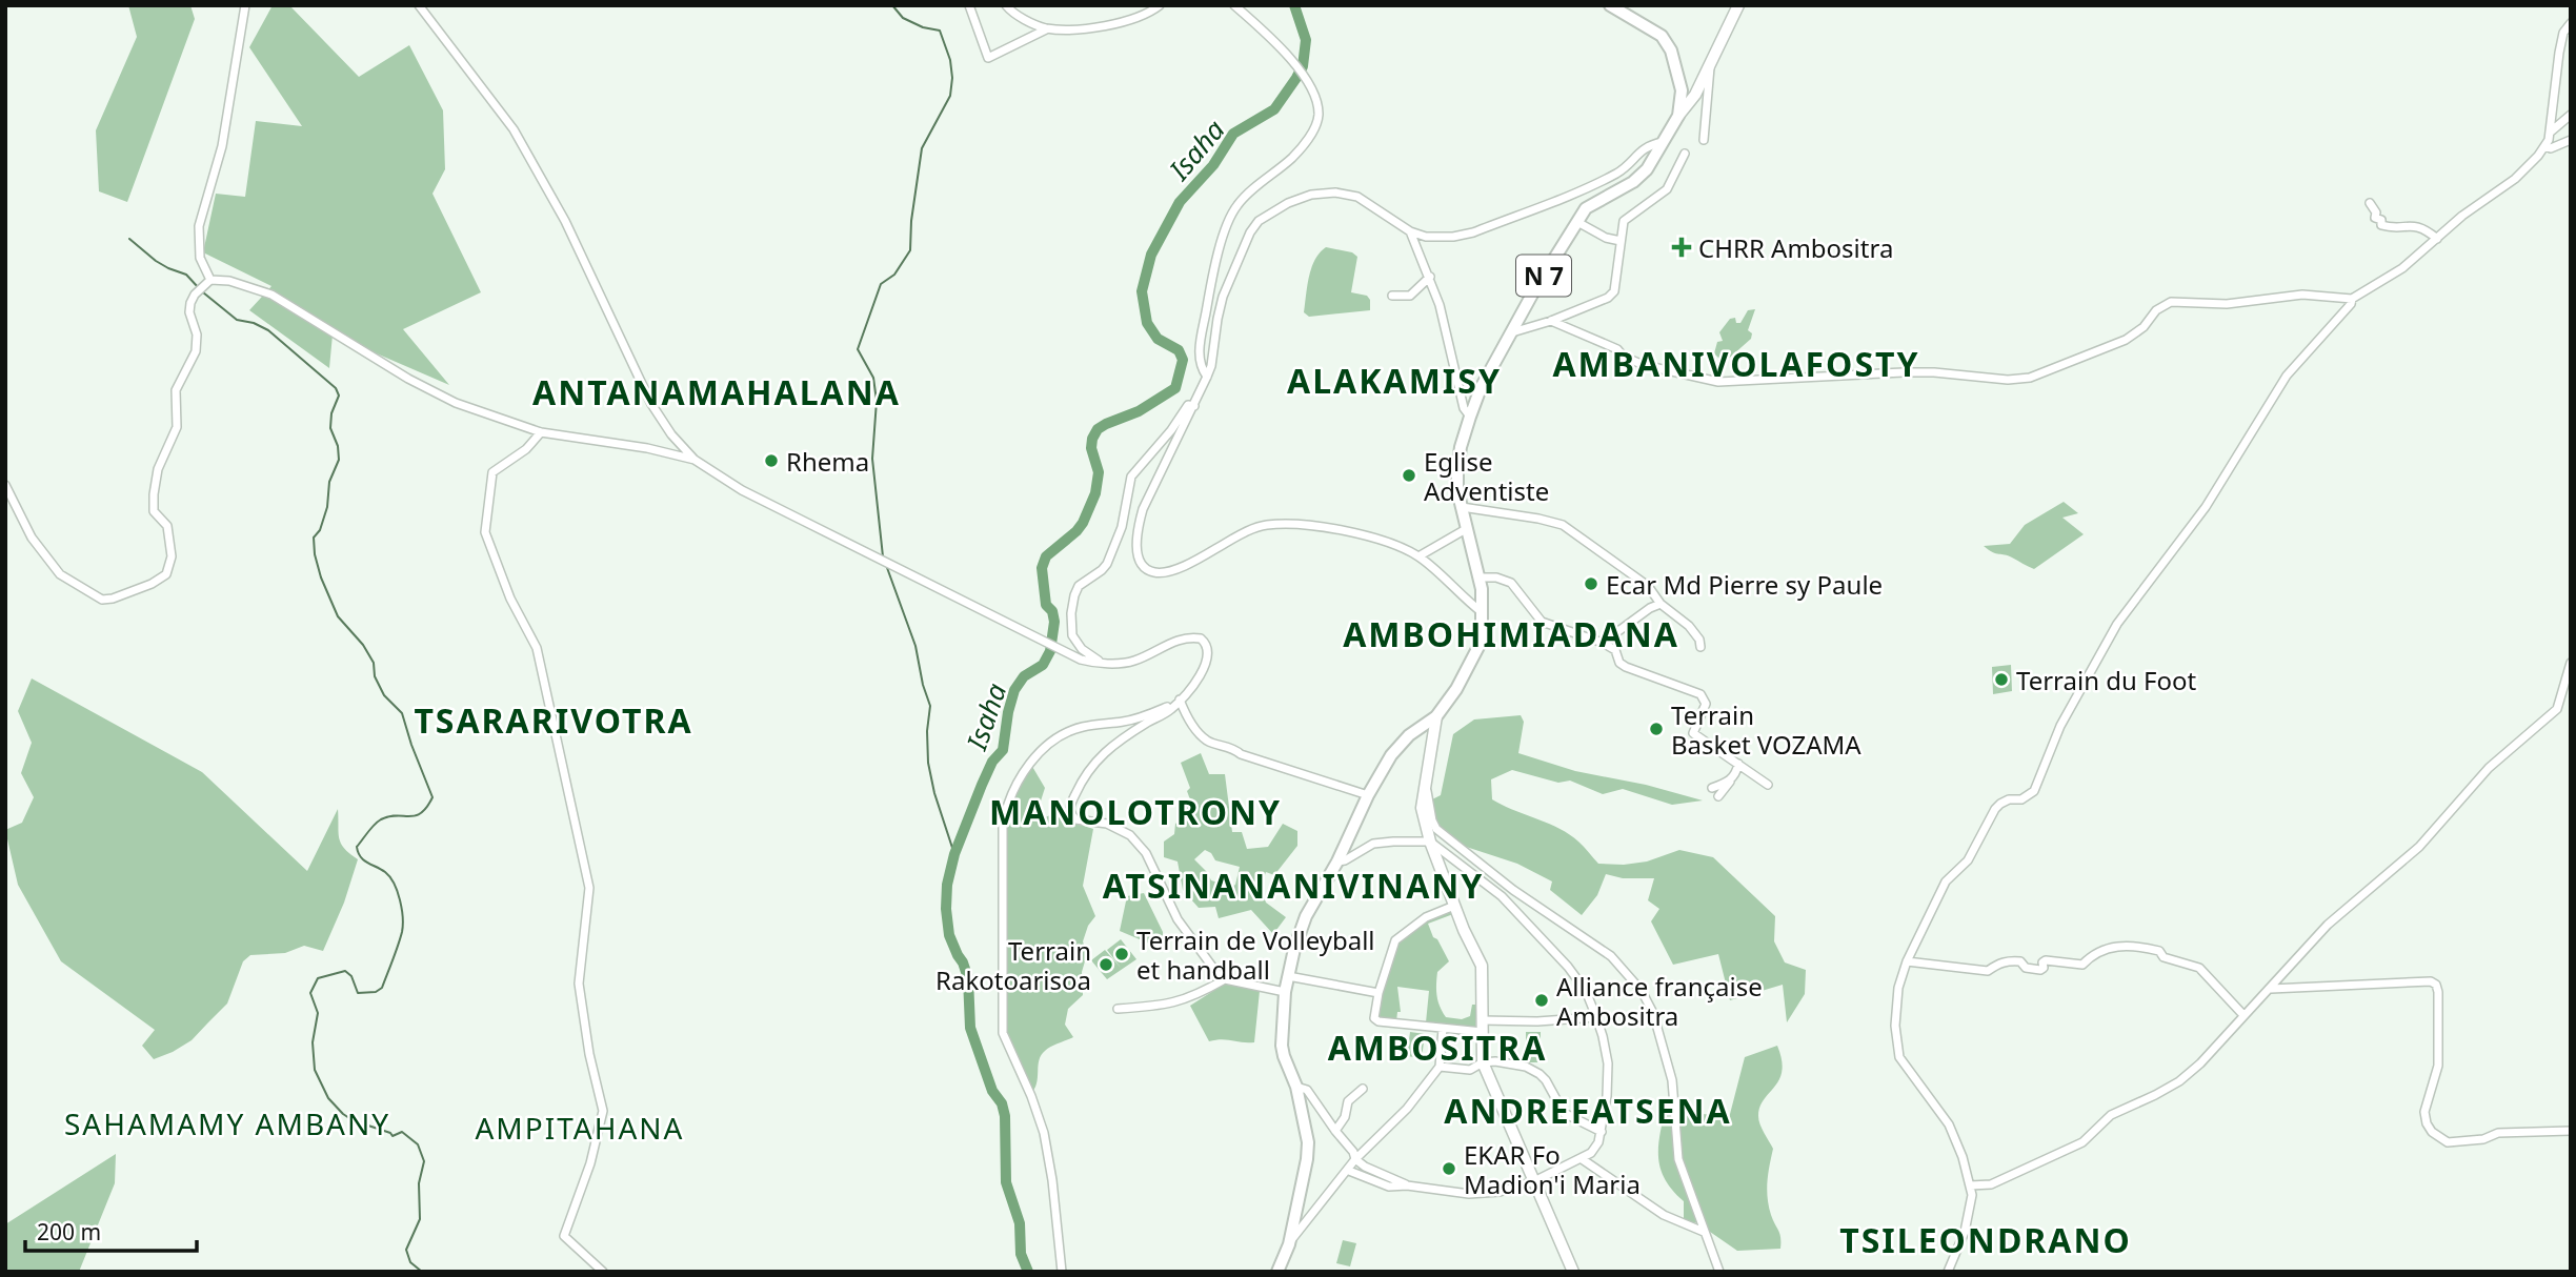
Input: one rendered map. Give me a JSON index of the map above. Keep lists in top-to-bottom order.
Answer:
{
  "streets": {
    "main road": ["N 7"]
  },
  "districts": [
    "AMBANIVOLAFOSTY",
    "ALAKAMISY",
    "ANTANAMAHALANA",
    "AMBOHIMIADANA",
    "TSARARIVOTRA",
    "MANOLOTRONY",
    "ATSINANANIVINANY",
    "AMBOSITRA",
    "ANDREFATSENA",
    "SAHAMAMY AMBANY",
    "AMPITAHANA",
    "TSILEONDRANO"
  ],
  "water": ["Isaha"],
  "places": {
    "health": ["CHRR Ambositra"],
    "other": [
      "Rhema",
      "Eglise Adventiste",
      "Ecar Md Pierre sy Paule",
      "Terrain du Foot",
      "Terrain Basket VOZAMA",
      "Terrain de Volleyball et handball",
      "Terrain Rakotoarisoa",
      "Alliance française Ambositra",
      "EKAR Fo Madion'i Maria"
    ]
  },
  "scale_bar": "200 m"
}
